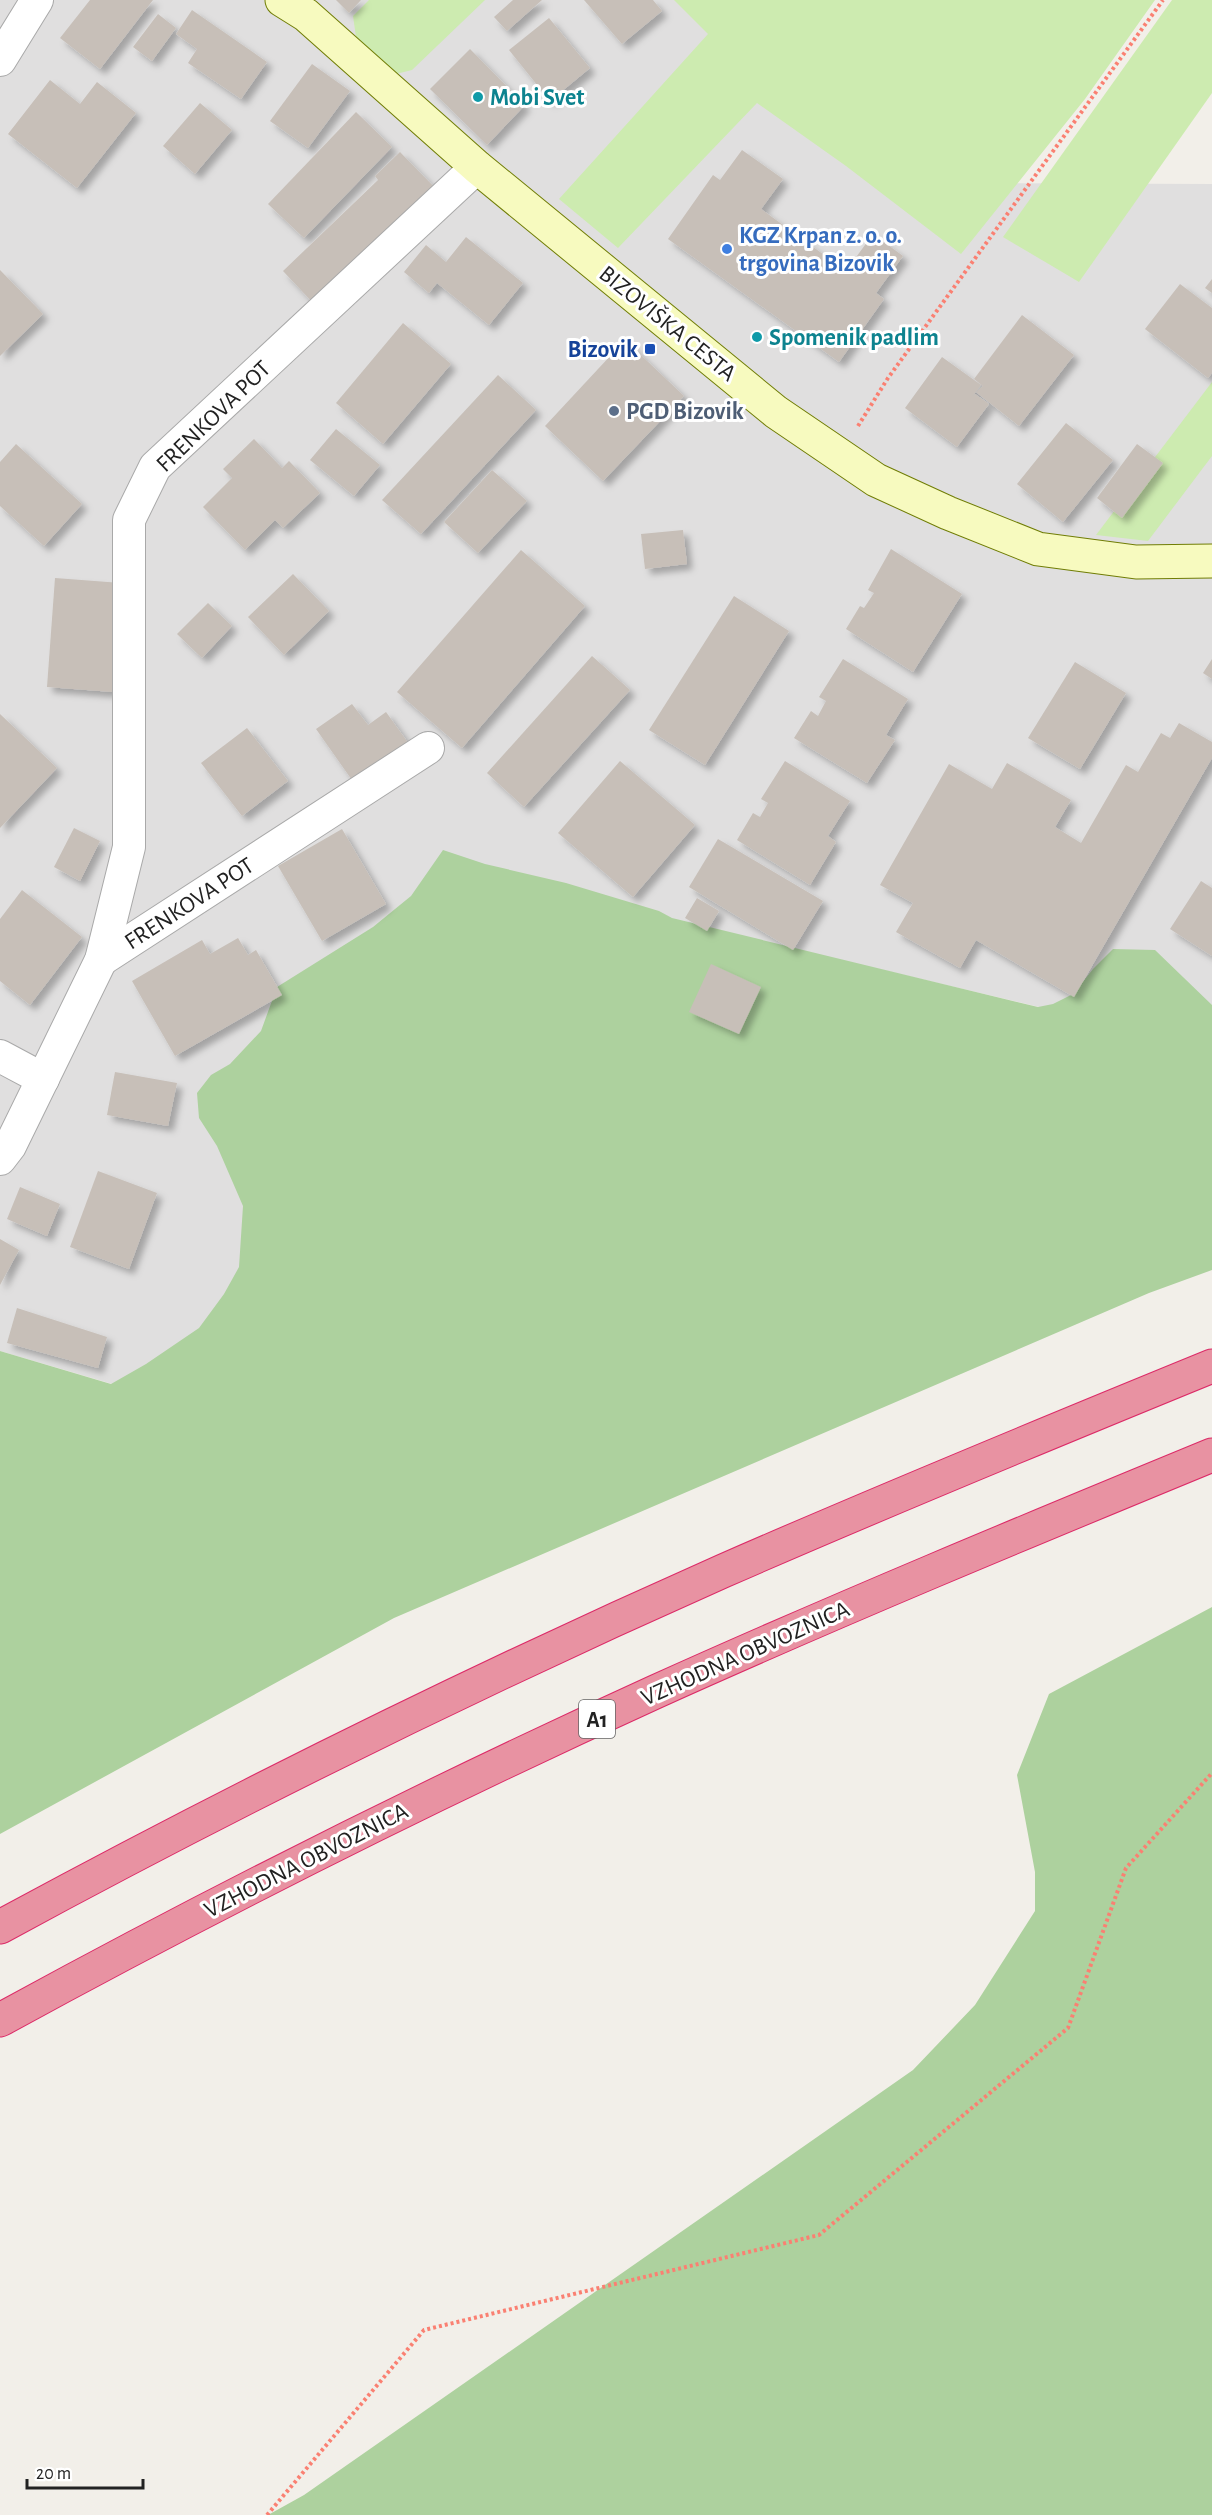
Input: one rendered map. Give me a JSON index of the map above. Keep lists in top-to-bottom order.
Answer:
{
  "streets": {
    "highway": ["VZHODNA OBVOZNICA", "A1"],
    "street": ["BIZOVIŠKA CESTA", "FRENKOVA POT"]
  },
  "crossings": [
    ["BIZOVIŠKA CESTA", "FRENKOVA POT"]
  ],
  "places": {
    "other": [
      "Mobi Svet",
      "KGZ Krpan z. o. o. trgovina Bizovik",
      "Spomenik padlim",
      "PGD Bizovik"
    ],
    "transit": ["Bizovik"]
  },
  "scale_bar": "20 m"
}
